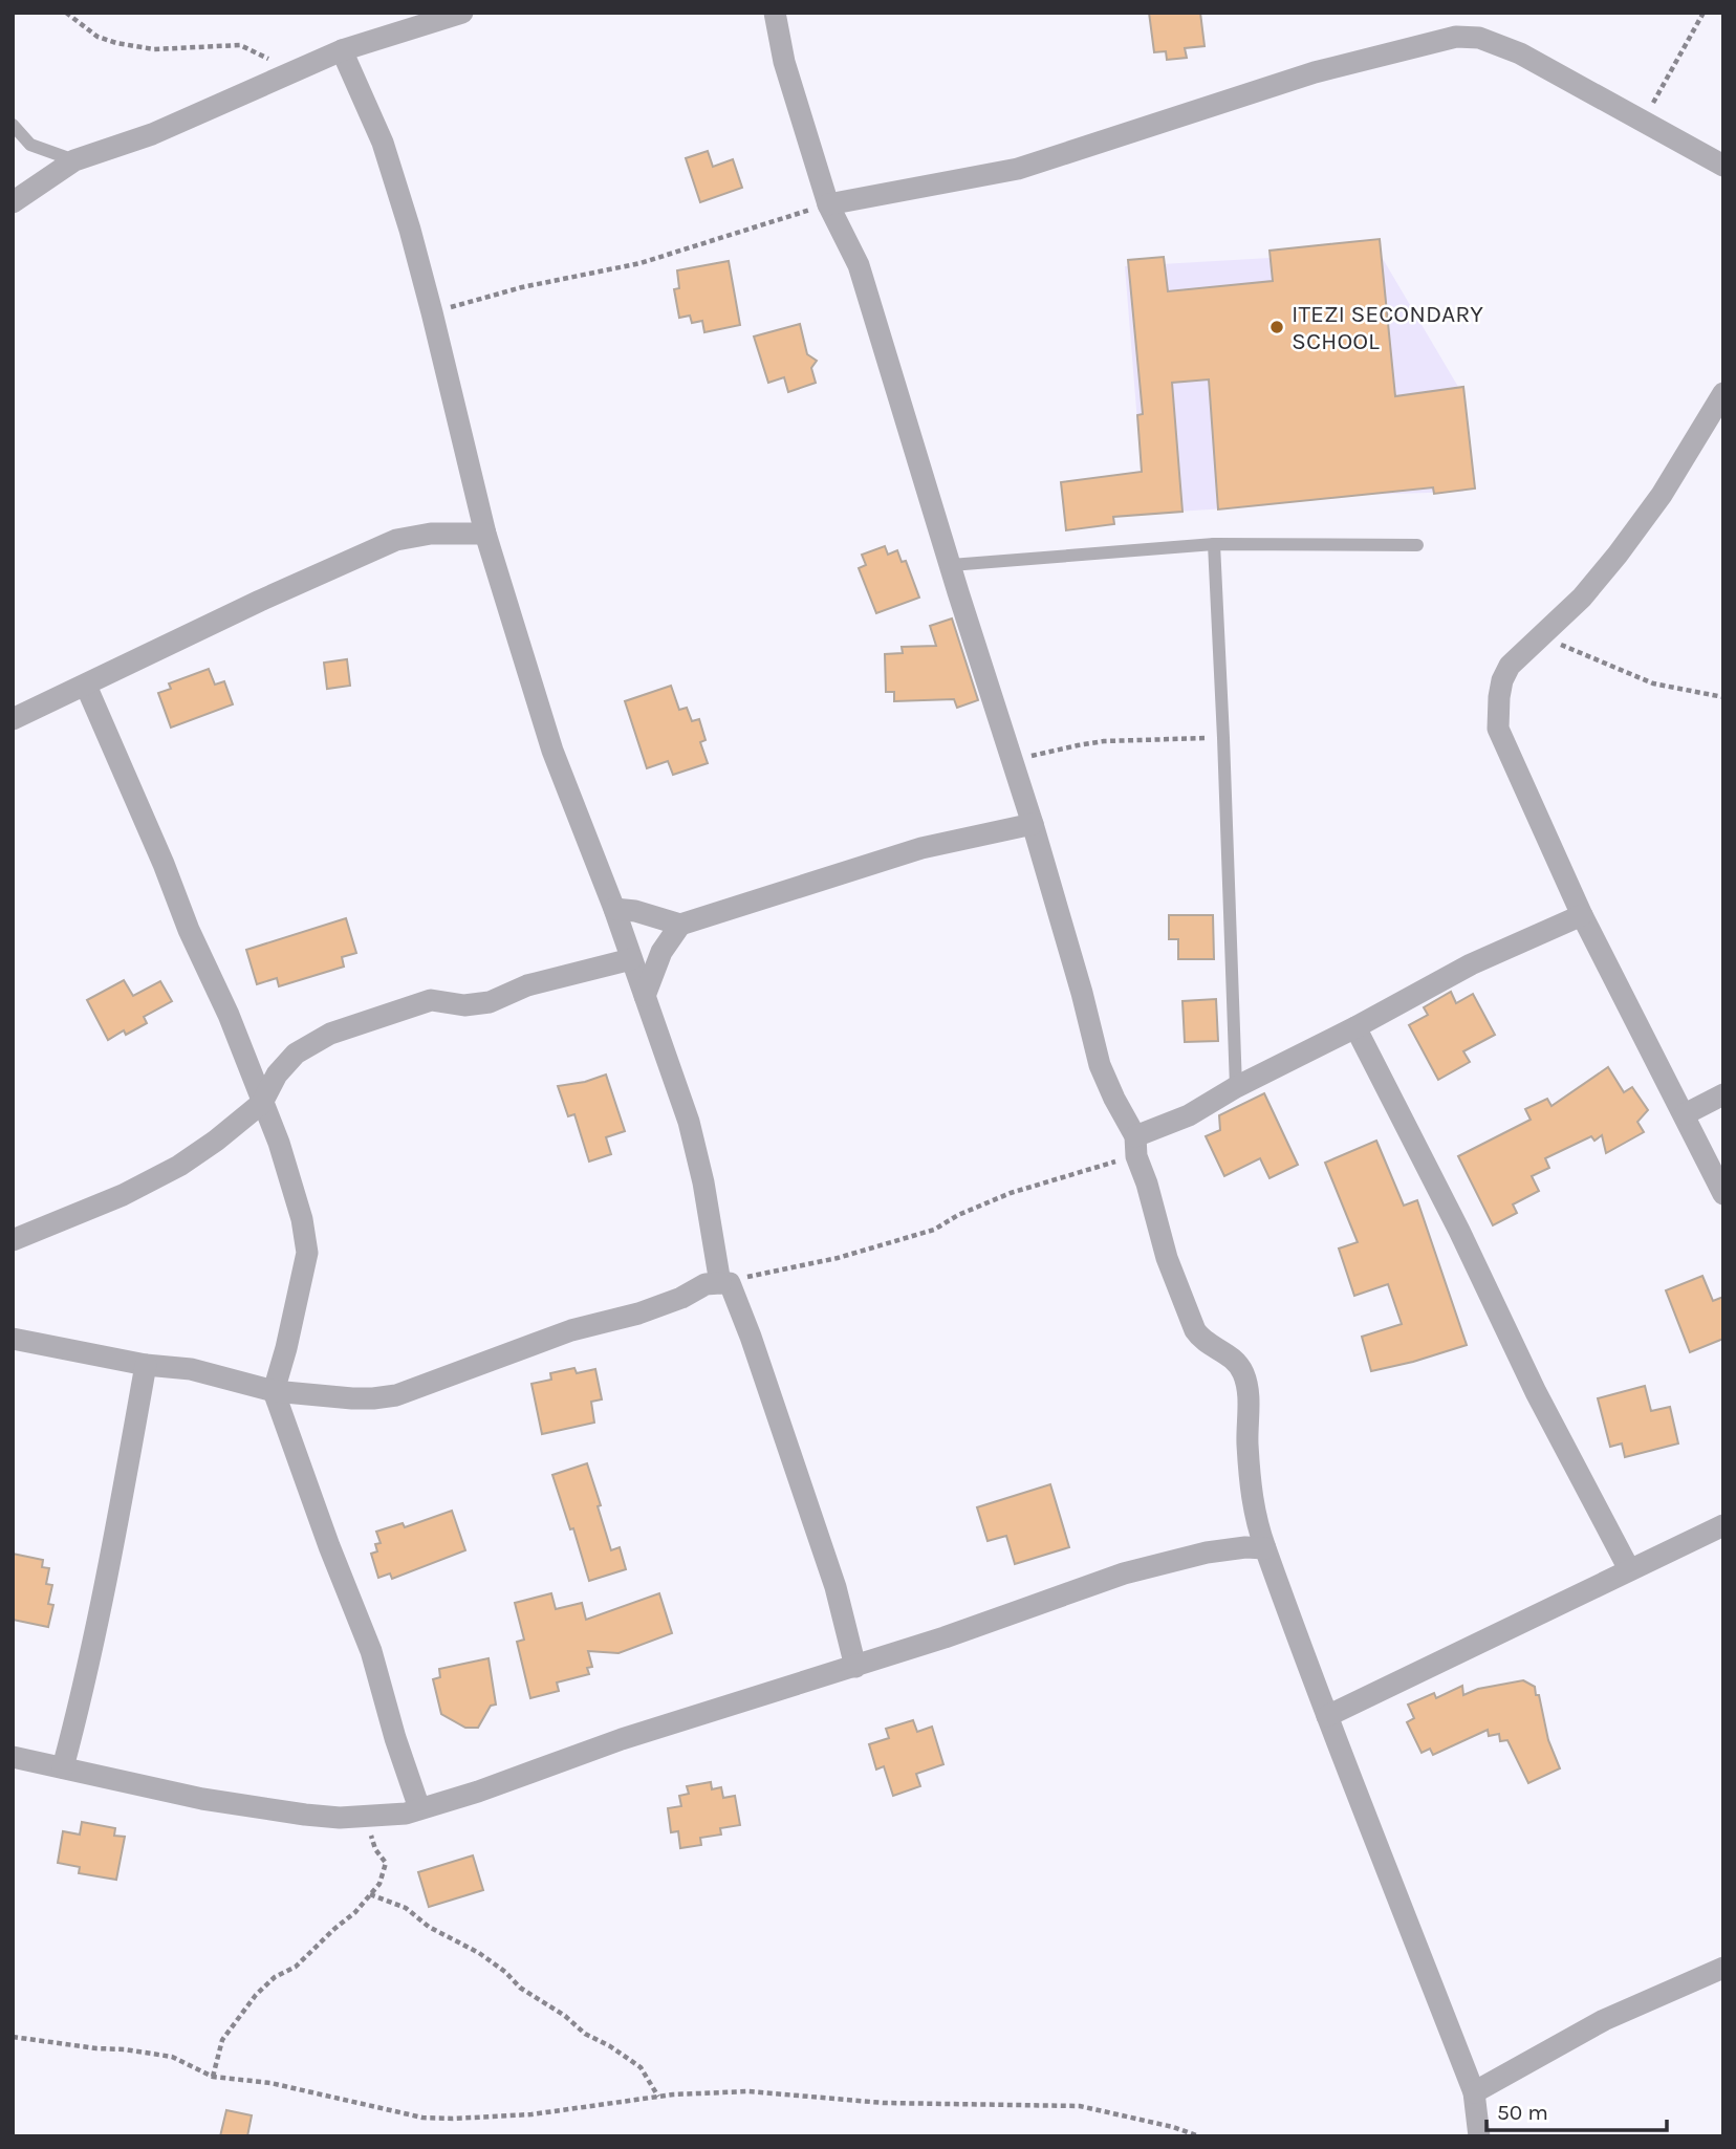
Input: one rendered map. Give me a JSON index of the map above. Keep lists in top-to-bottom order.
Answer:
{
  "places": ["ITEZI SECONDARY SCHOOL"],
  "scale_bar": "50 m"
}
